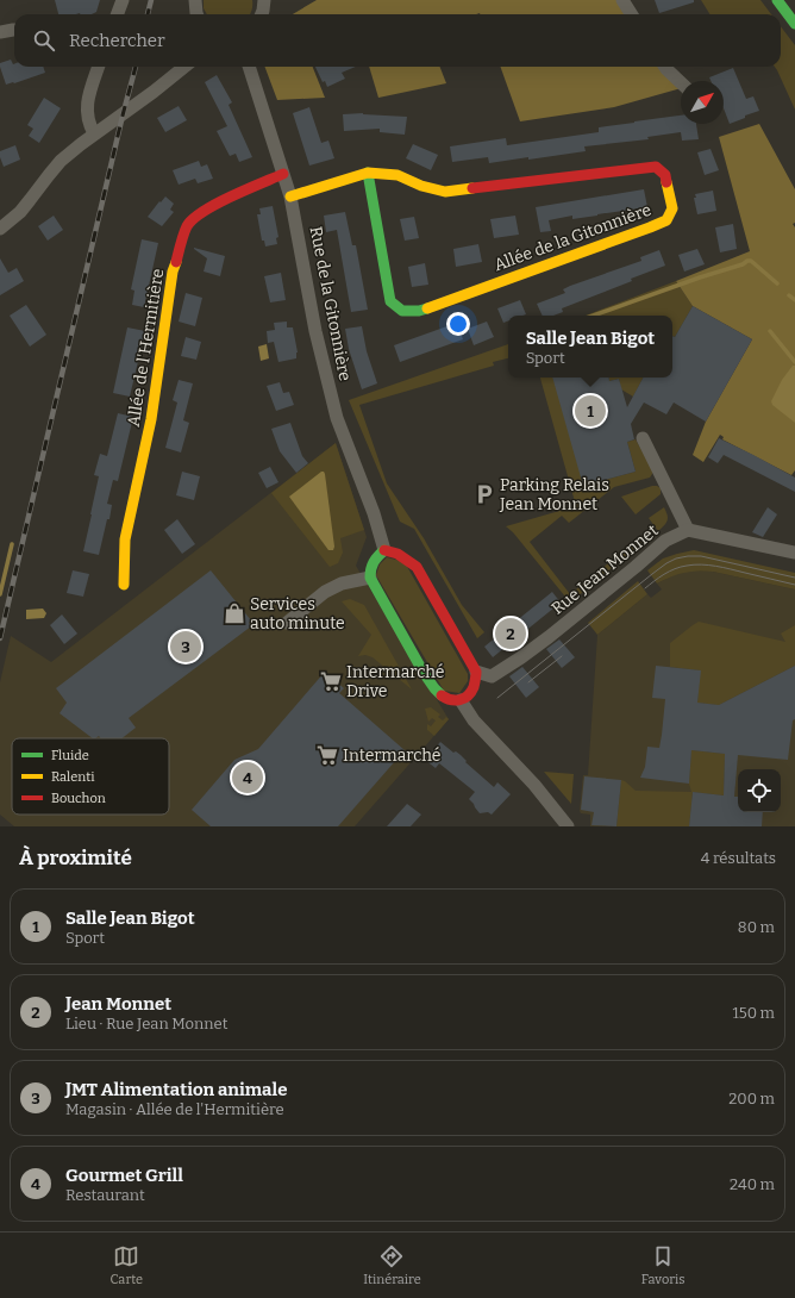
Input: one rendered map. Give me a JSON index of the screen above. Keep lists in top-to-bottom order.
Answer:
{
  "streets": {
    "main road": ["Allée de la Gitonnière", "Allée de l'Hermitière"],
    "street": ["Rue de la Gitonnière", "Rue Jean Monnet"]
  },
  "crossings": [
    ["Allée de la Gitonnière", "Rue de la Gitonnière"],
    ["Rue de la Gitonnière", "Allée de l'Hermitière"]
  ],
  "places": {
    "parking": ["Parking Relais Jean Monnet"],
    "shop": ["Services auto minute"],
    "supermarket": ["Intermarché Drive", "Intermarché"]
  },
  "legend": ["Fluide", "Ralenti", "Bouchon"],
  "north": "top right",
  "page": {
    "search": "Rechercher",
    "popup": ["Salle Jean Bigot", "Sport"],
    "pins": [
      "1",
      "2",
      "3",
      "4"
    ],
    "heading": ["À proximité", "4 résultats"],
    "list": [
      {
        "mark": "1",
        "name": "Salle Jean Bigot",
        "note": "Sport",
        "value": "80 m"
      },
      {
        "mark": "2",
        "name": "Jean Monnet",
        "note": "Lieu · Rue Jean Monnet",
        "value": "150 m"
      },
      {
        "mark": "3",
        "name": "JMT Alimentation animale",
        "note": "Magasin · Allée de l'Hermitière",
        "value": "200 m"
      },
      {
        "mark": "4",
        "name": "Gourmet Grill",
        "note": "Restaurant",
        "value": "240 m"
      }
    ],
    "nav": ["Carte", "Itinéraire", "Favoris"]
  }
}
